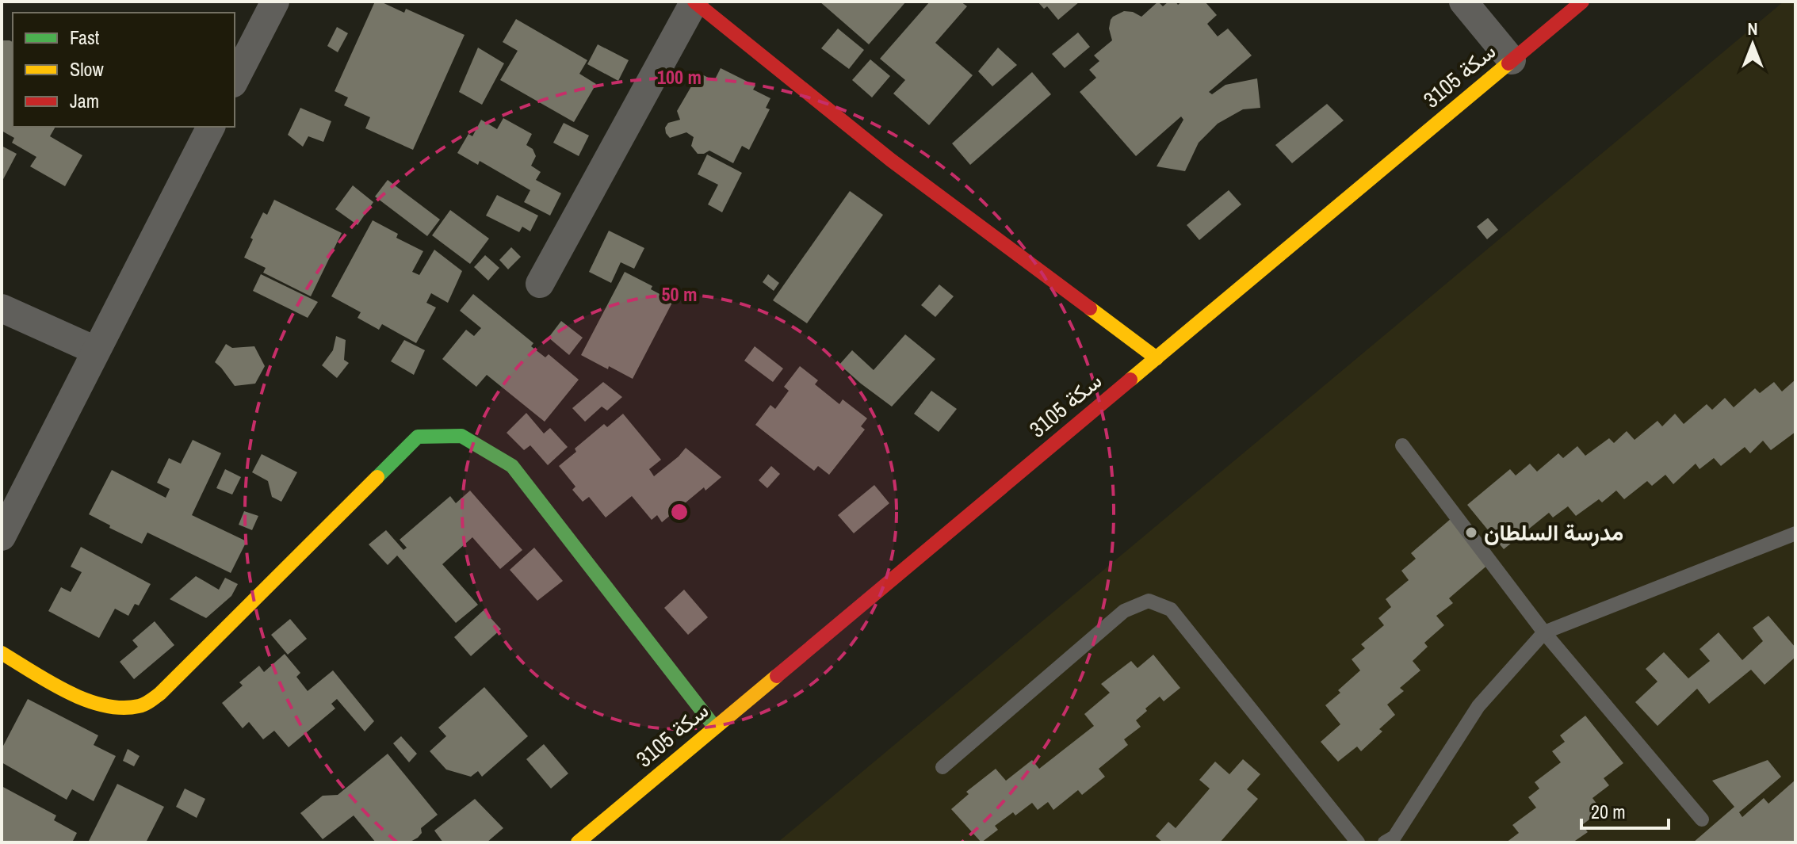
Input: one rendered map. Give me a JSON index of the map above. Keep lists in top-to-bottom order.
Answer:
{
  "streets": {
    "street": ["سكة 3105"]
  },
  "places": ["مدرسة السلطان"],
  "legend": ["Fast", "Slow", "Jam"],
  "scale_bar": "20 m",
  "north": "top",
  "rings": ["100 m", "50 m"]
}
